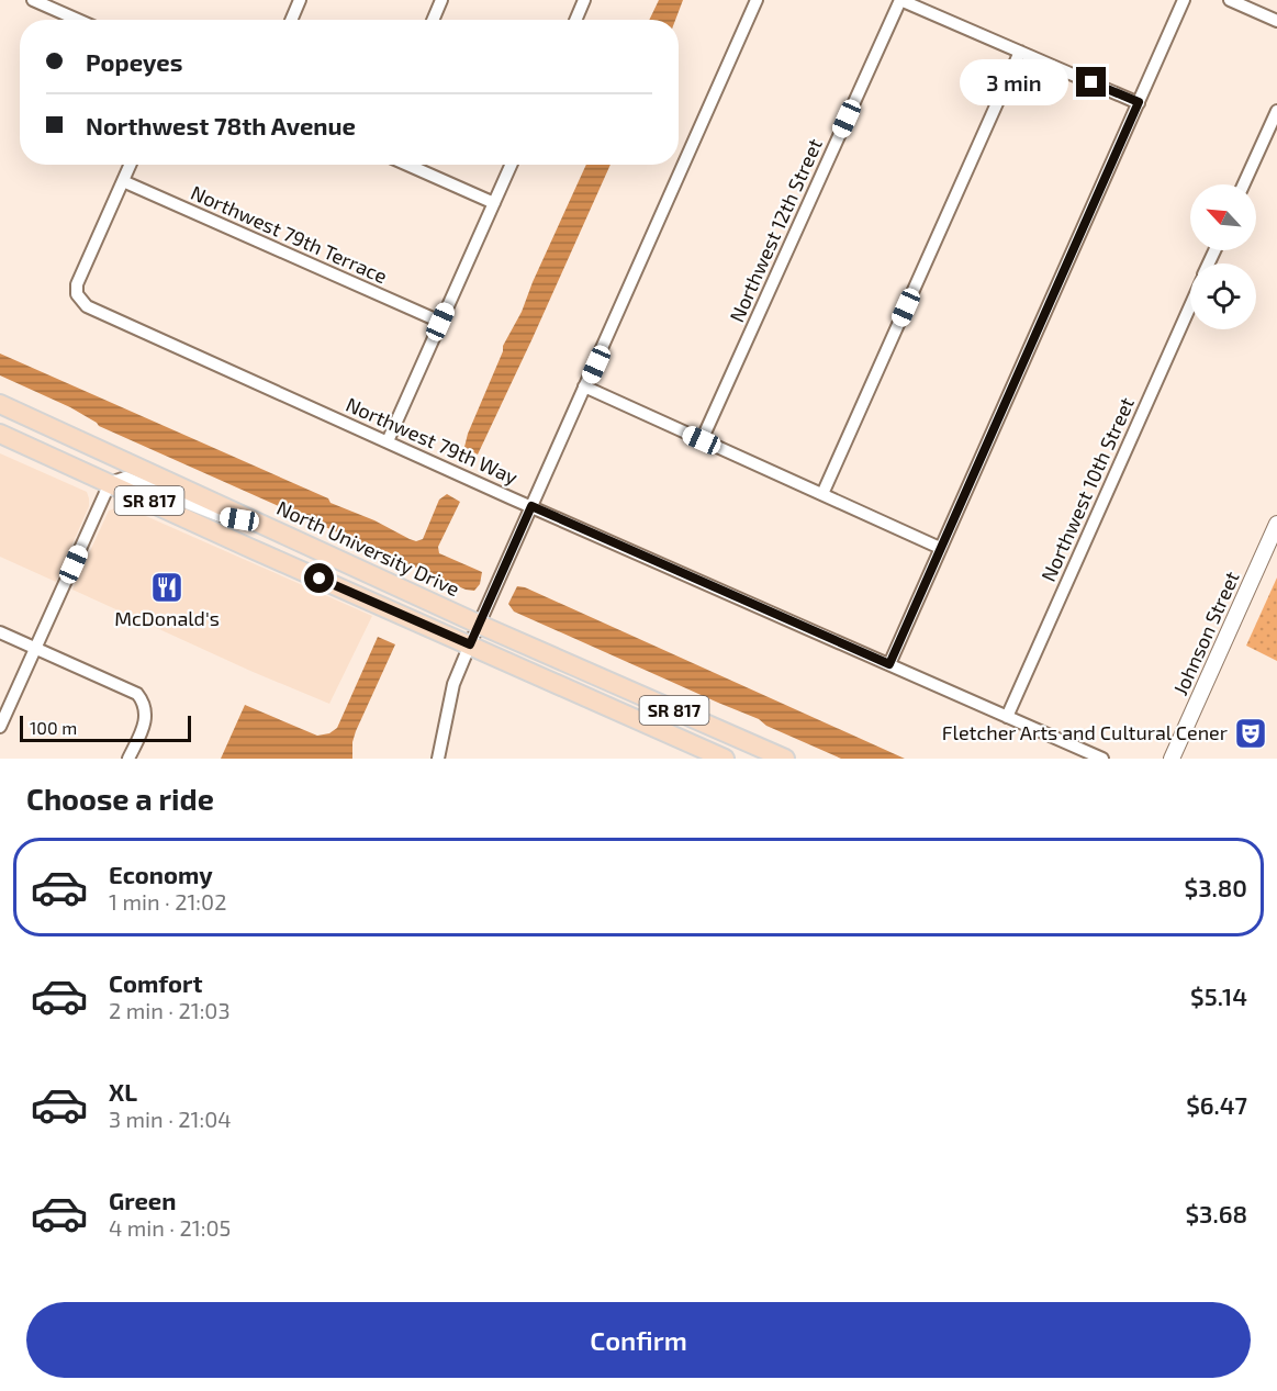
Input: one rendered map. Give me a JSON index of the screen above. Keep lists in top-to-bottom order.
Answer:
{
  "streets": {
    "main road": ["SR 817", "North University Drive"],
    "street": [
      "Northwest 12th Street",
      "Northwest 79th Terrace",
      "Northwest 79th Way",
      "Northwest 10th Street",
      "Johnson Street"
    ]
  },
  "crossings": [
    ["Northwest 79th Terrace", "Northwest 79th Way"],
    ["Northwest 79th Way", "Northwest 10th Street"]
  ],
  "places": {
    "restaurant": ["McDonald's"],
    "theatre": ["Fletcher Arts and Cultural Cener"]
  },
  "scale_bar": "100 m",
  "north": "top left",
  "page": {
    "banner": ["Popeyes", "Northwest 78th Avenue"],
    "bubble": "3 min",
    "scale": "100 m",
    "heading": "Choose a ride",
    "list": [
      {
        "name": "Economy",
        "note": "1 min · 21:02",
        "value": "$3.80"
      },
      {
        "name": "Comfort",
        "note": "2 min · 21:03",
        "value": "$5.14"
      },
      {
        "name": "XL",
        "note": "3 min · 21:04",
        "value": "$6.47"
      },
      {
        "name": "Green",
        "note": "4 min · 21:05",
        "value": "$3.68"
      }
    ],
    "buttons": "Confirm"
  }
}
